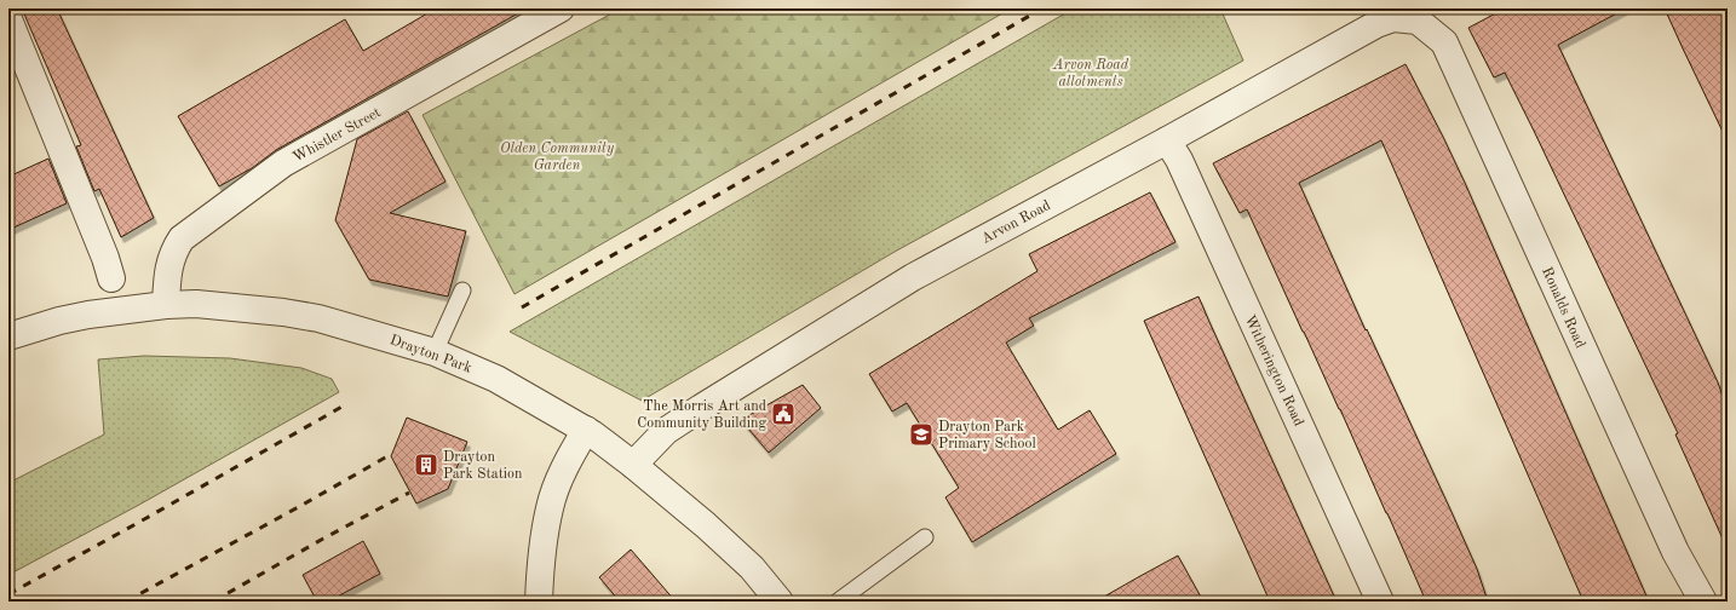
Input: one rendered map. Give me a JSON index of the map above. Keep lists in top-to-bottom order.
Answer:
{
  "streets": {
    "street": [
      "Whistler Street",
      "Arvon Road",
      "Ronalds Road",
      "Drayton Park",
      "Witherington Road"
    ]
  },
  "crossings": [
    ["Whistler Street", "Drayton Park"],
    ["Arvon Road", "Ronalds Road"],
    ["Arvon Road", "Drayton Park"],
    ["Arvon Road", "Witherington Road"]
  ],
  "parks": ["Arvon Road allotments", "Olden Community Garden"],
  "places": {
    "public building": ["The Morris Art and Community Building"],
    "school or university": ["Drayton Park Primary School"],
    "building": ["Drayton Park Station"]
  }
}
